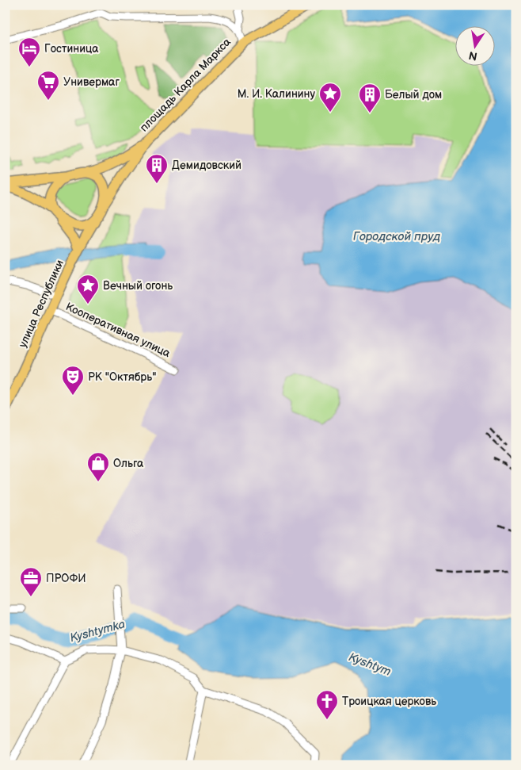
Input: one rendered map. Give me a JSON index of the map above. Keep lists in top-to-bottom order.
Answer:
{
  "streets": {
    "main road": ["площадь Карла Маркса", "улица Республики"],
    "street": ["Кооперативная улица"]
  },
  "crossings": [
    ["улица Республики", "Кооперативная улица"]
  ],
  "water": ["Городской пруд", "Kyshtymka", "Kyshtym"],
  "places": {
    "hotel": ["Гостиница"],
    "supermarket": ["Универмаг"],
    "place": ["М. И. Калинину", "Вечный огонь"],
    "building": ["Белый дом", "Демидовский"],
    "theatre": ["РК \"Октябрь\""],
    "shop": ["Ольга"],
    "office": ["ПРОФИ"],
    "church": ["Троицкая церковь"]
  },
  "north": "bottom"
}
